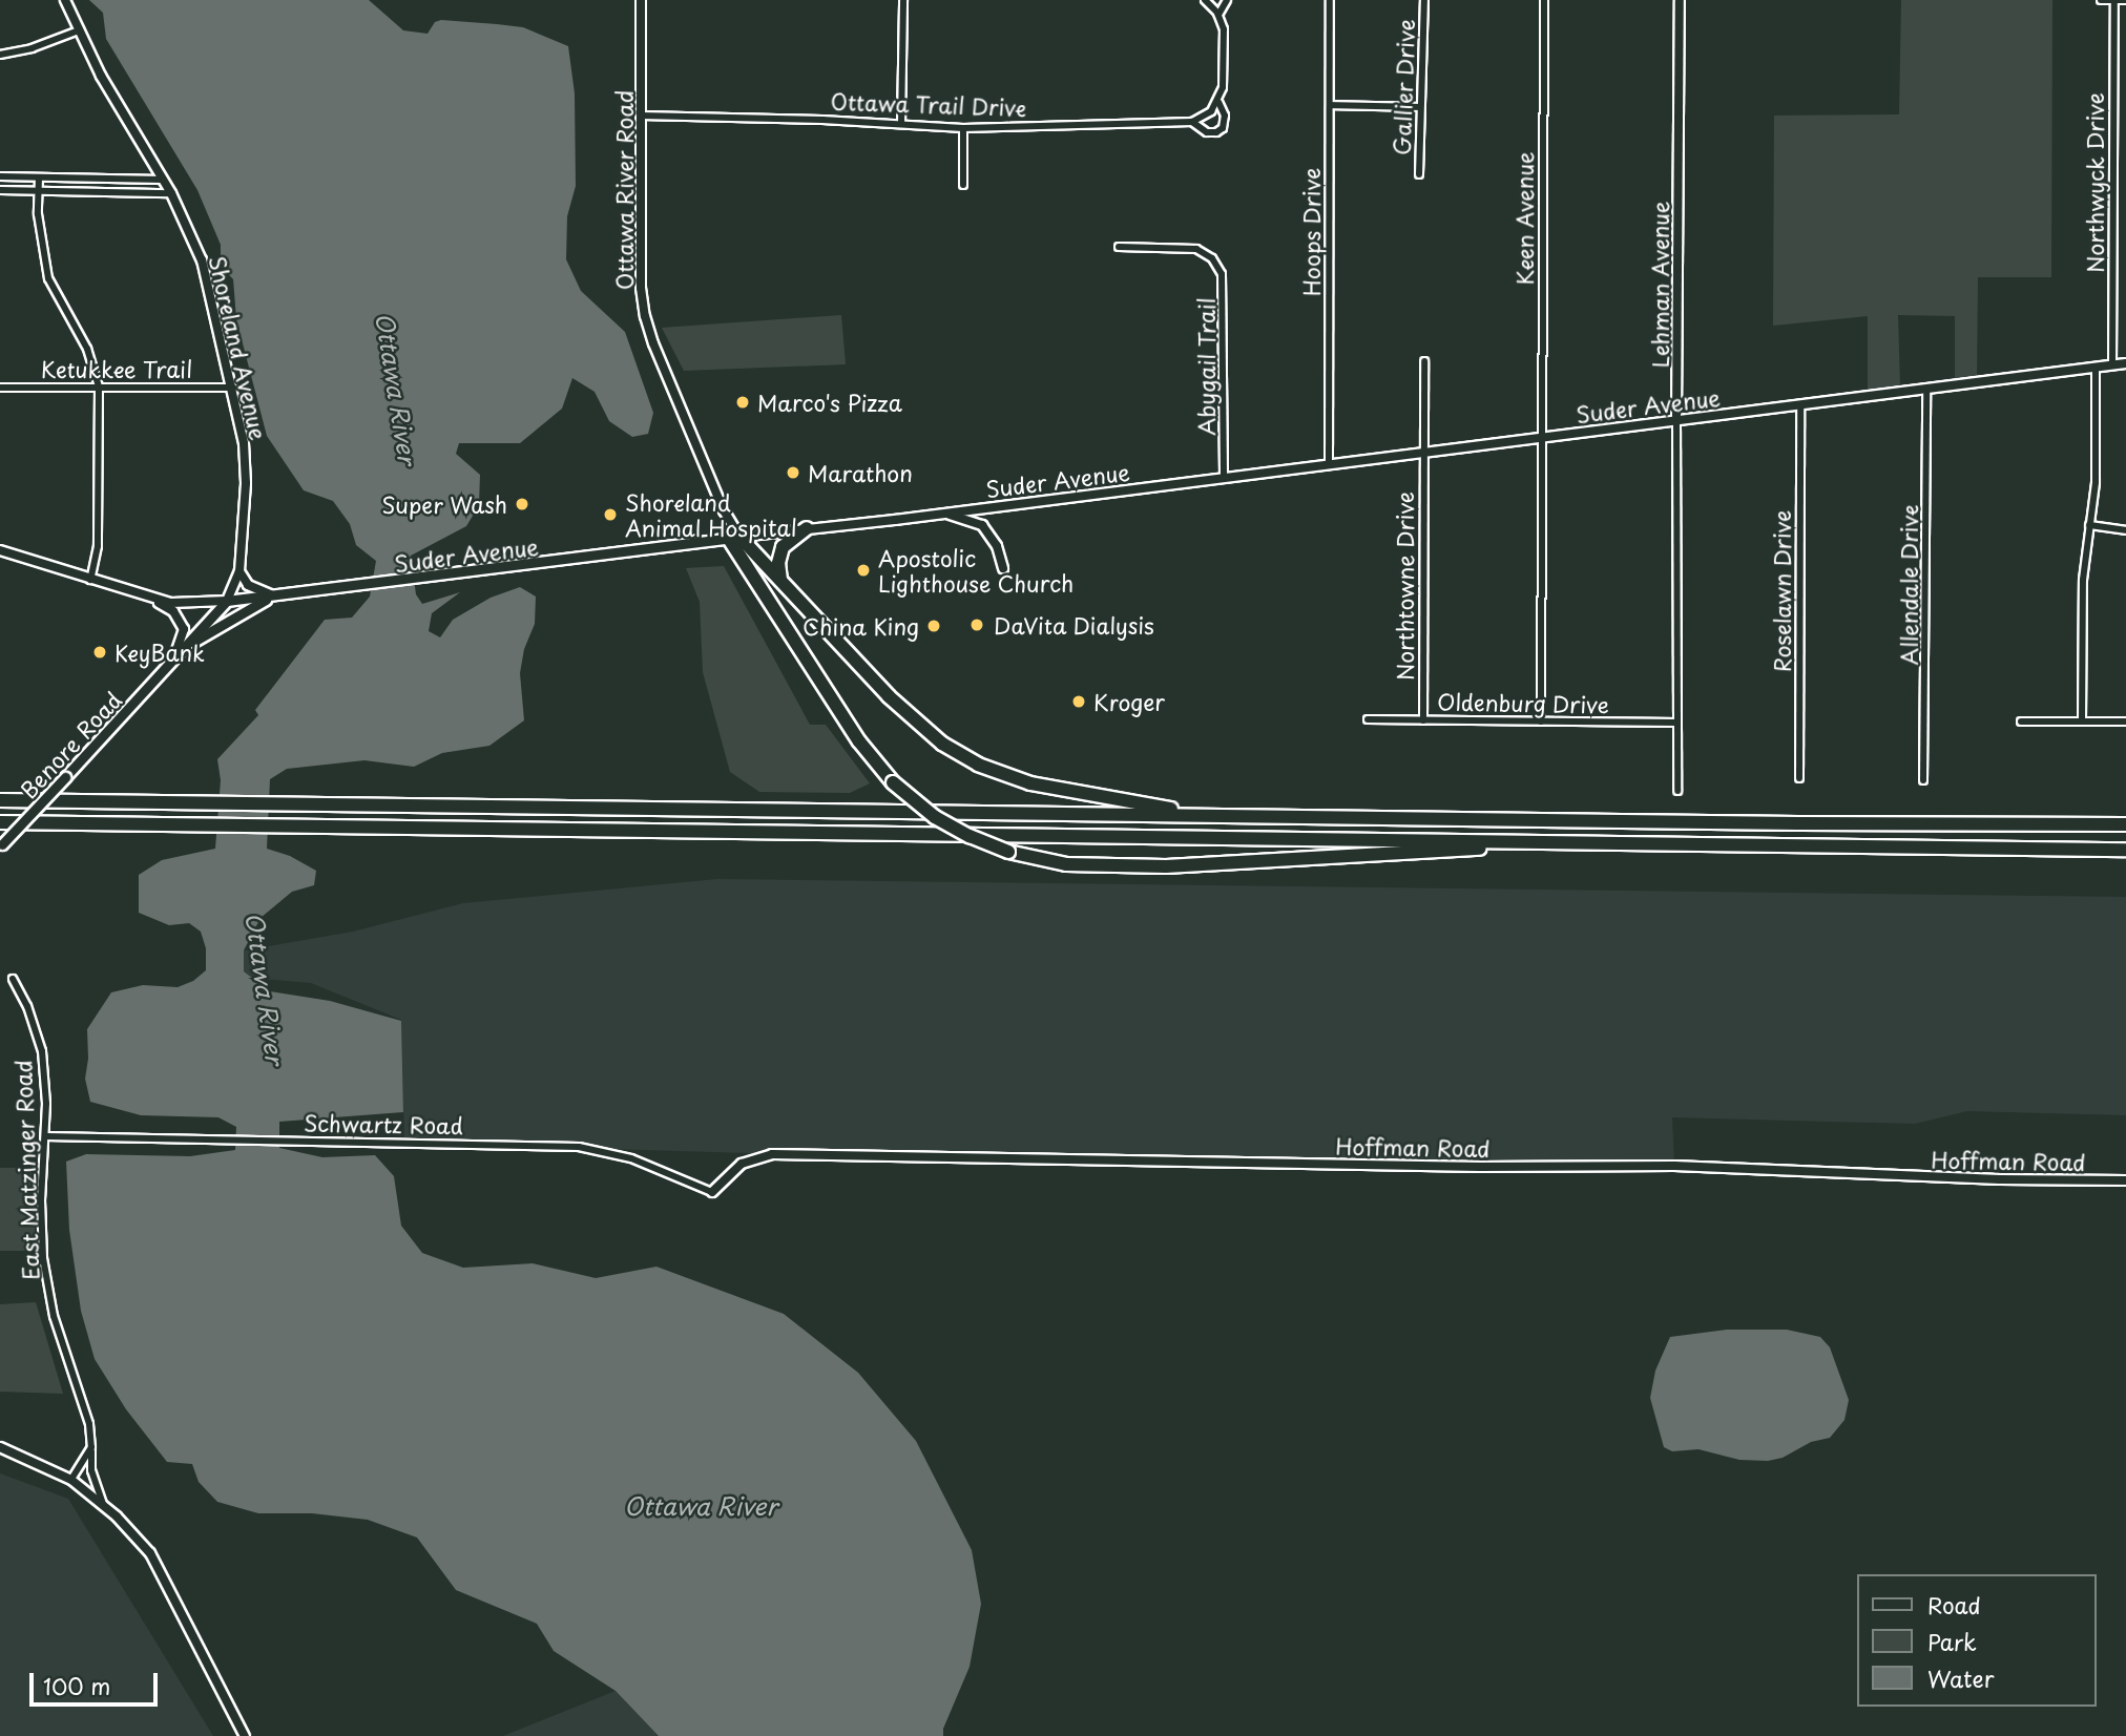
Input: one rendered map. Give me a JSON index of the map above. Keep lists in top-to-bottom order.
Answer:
{
  "streets": {
    "main road": ["Suder Avenue", "Benore Road"],
    "street": [
      "Gallier Drive",
      "Ottawa Trail Drive",
      "Northwyck Drive",
      "Ottawa River Road",
      "Keen Avenue",
      "Hoops Drive",
      "Lehman Avenue",
      "Shoreland Avenue",
      "Abygail Trail",
      "Ketukkee Trail",
      "Allendale Drive",
      "Northtowne Drive",
      "Roselawn Drive",
      "Oldenburg Drive",
      "Schwartz Road",
      "Hoffman Road",
      "East Matzinger Road"
    ]
  },
  "crossings": [
    ["Ottawa Trail Drive", "Ottawa River Road"],
    ["Northwyck Drive", "Suder Avenue"],
    ["Ottawa River Road", "Suder Avenue"],
    ["Keen Avenue", "Suder Avenue"],
    ["Keen Avenue", "Oldenburg Drive"],
    ["Hoops Drive", "Suder Avenue"],
    ["Lehman Avenue", "Suder Avenue"],
    ["Lehman Avenue", "Oldenburg Drive"],
    ["Shoreland Avenue", "Ketukkee Trail"],
    ["Shoreland Avenue", "Suder Avenue"],
    ["Shoreland Avenue", "Benore Road"],
    ["Abygail Trail", "Suder Avenue"],
    ["Suder Avenue", "Allendale Drive"],
    ["Suder Avenue", "Northtowne Drive"],
    ["Suder Avenue", "Roselawn Drive"],
    ["Suder Avenue", "Benore Road"],
    ["Northtowne Drive", "Oldenburg Drive"],
    ["Schwartz Road", "Hoffman Road"],
    ["Schwartz Road", "East Matzinger Road"]
  ],
  "water": ["Ottawa River"],
  "places": [
    "Marco's Pizza",
    "Marathon",
    "Super Wash",
    "Shoreland Animal Hospital",
    "Apostolic Lighthouse Church",
    "DaVita Dialysis",
    "China King",
    "KeyBank",
    "Kroger"
  ],
  "legend": ["Road", "Park", "Water"],
  "scale_bar": "100 m"
}
